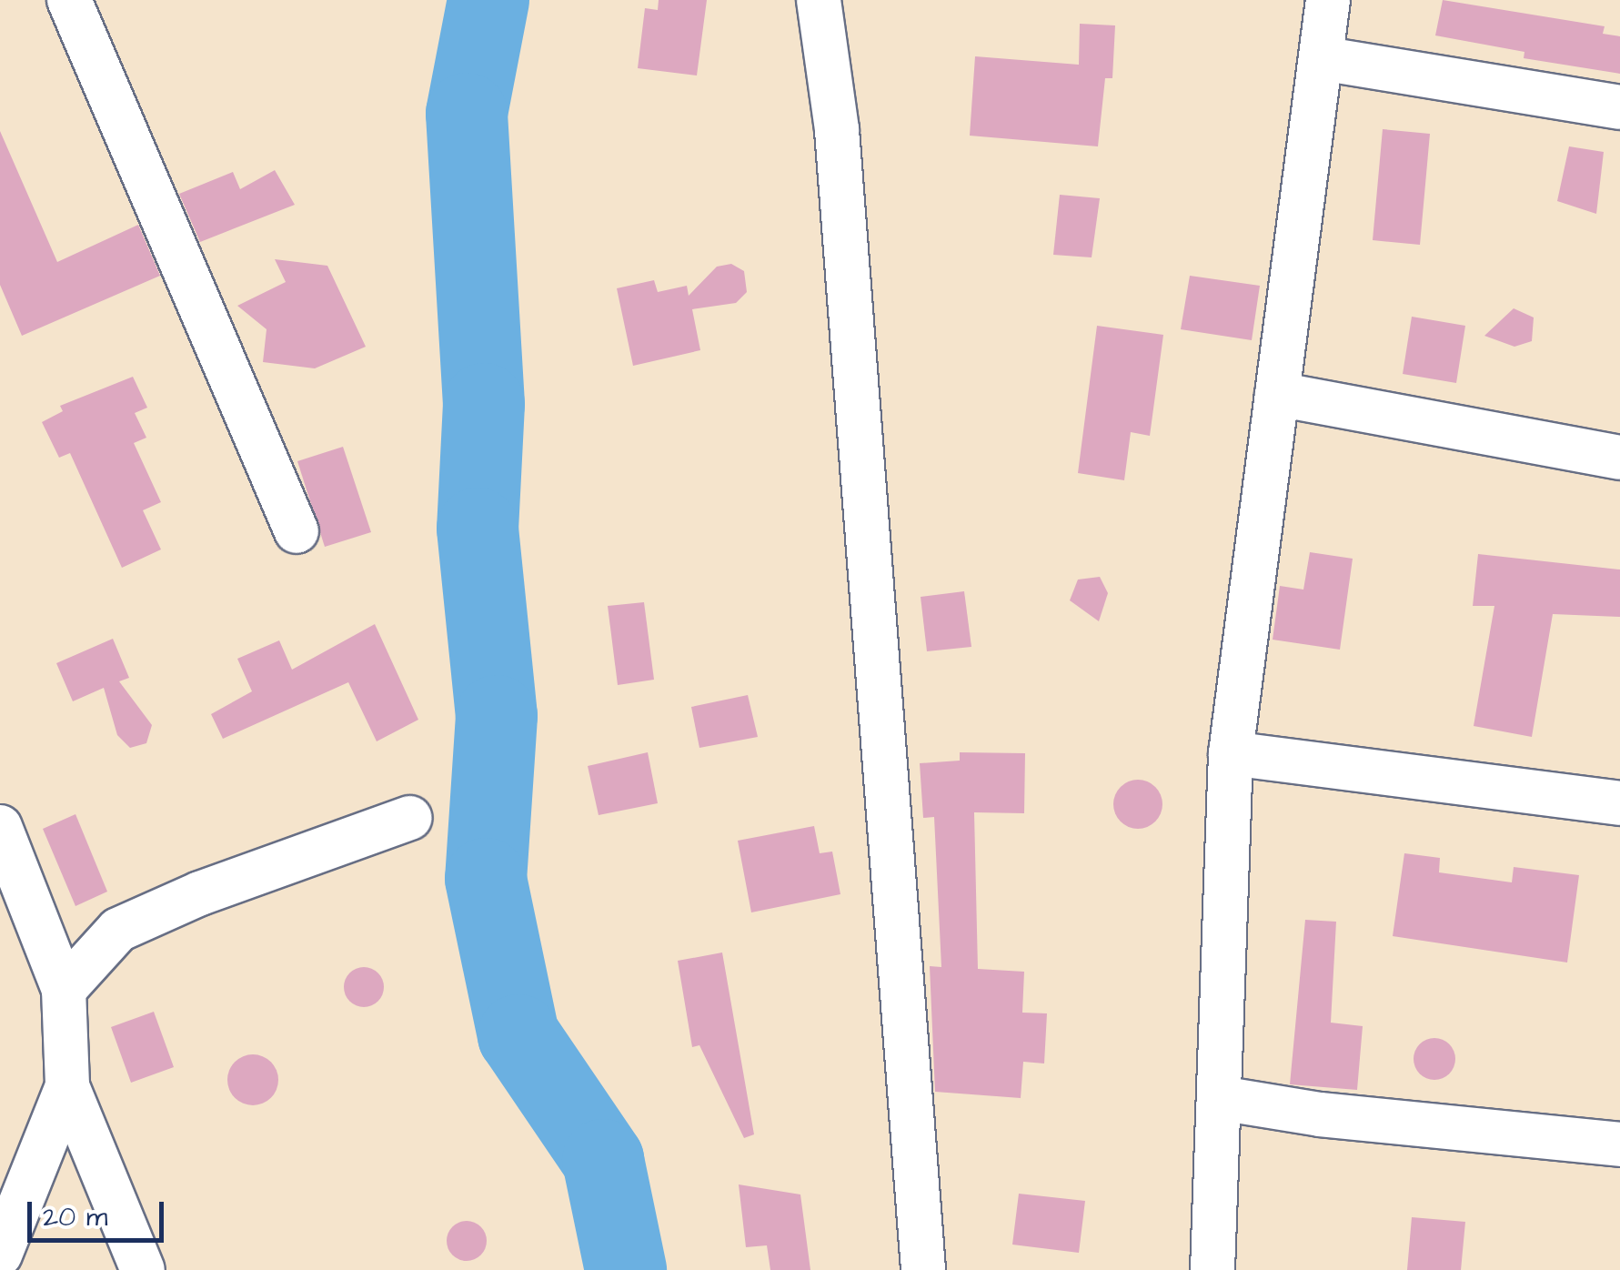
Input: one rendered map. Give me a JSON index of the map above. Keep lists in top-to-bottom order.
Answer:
{
  "scale_bar": "20 m"
}
